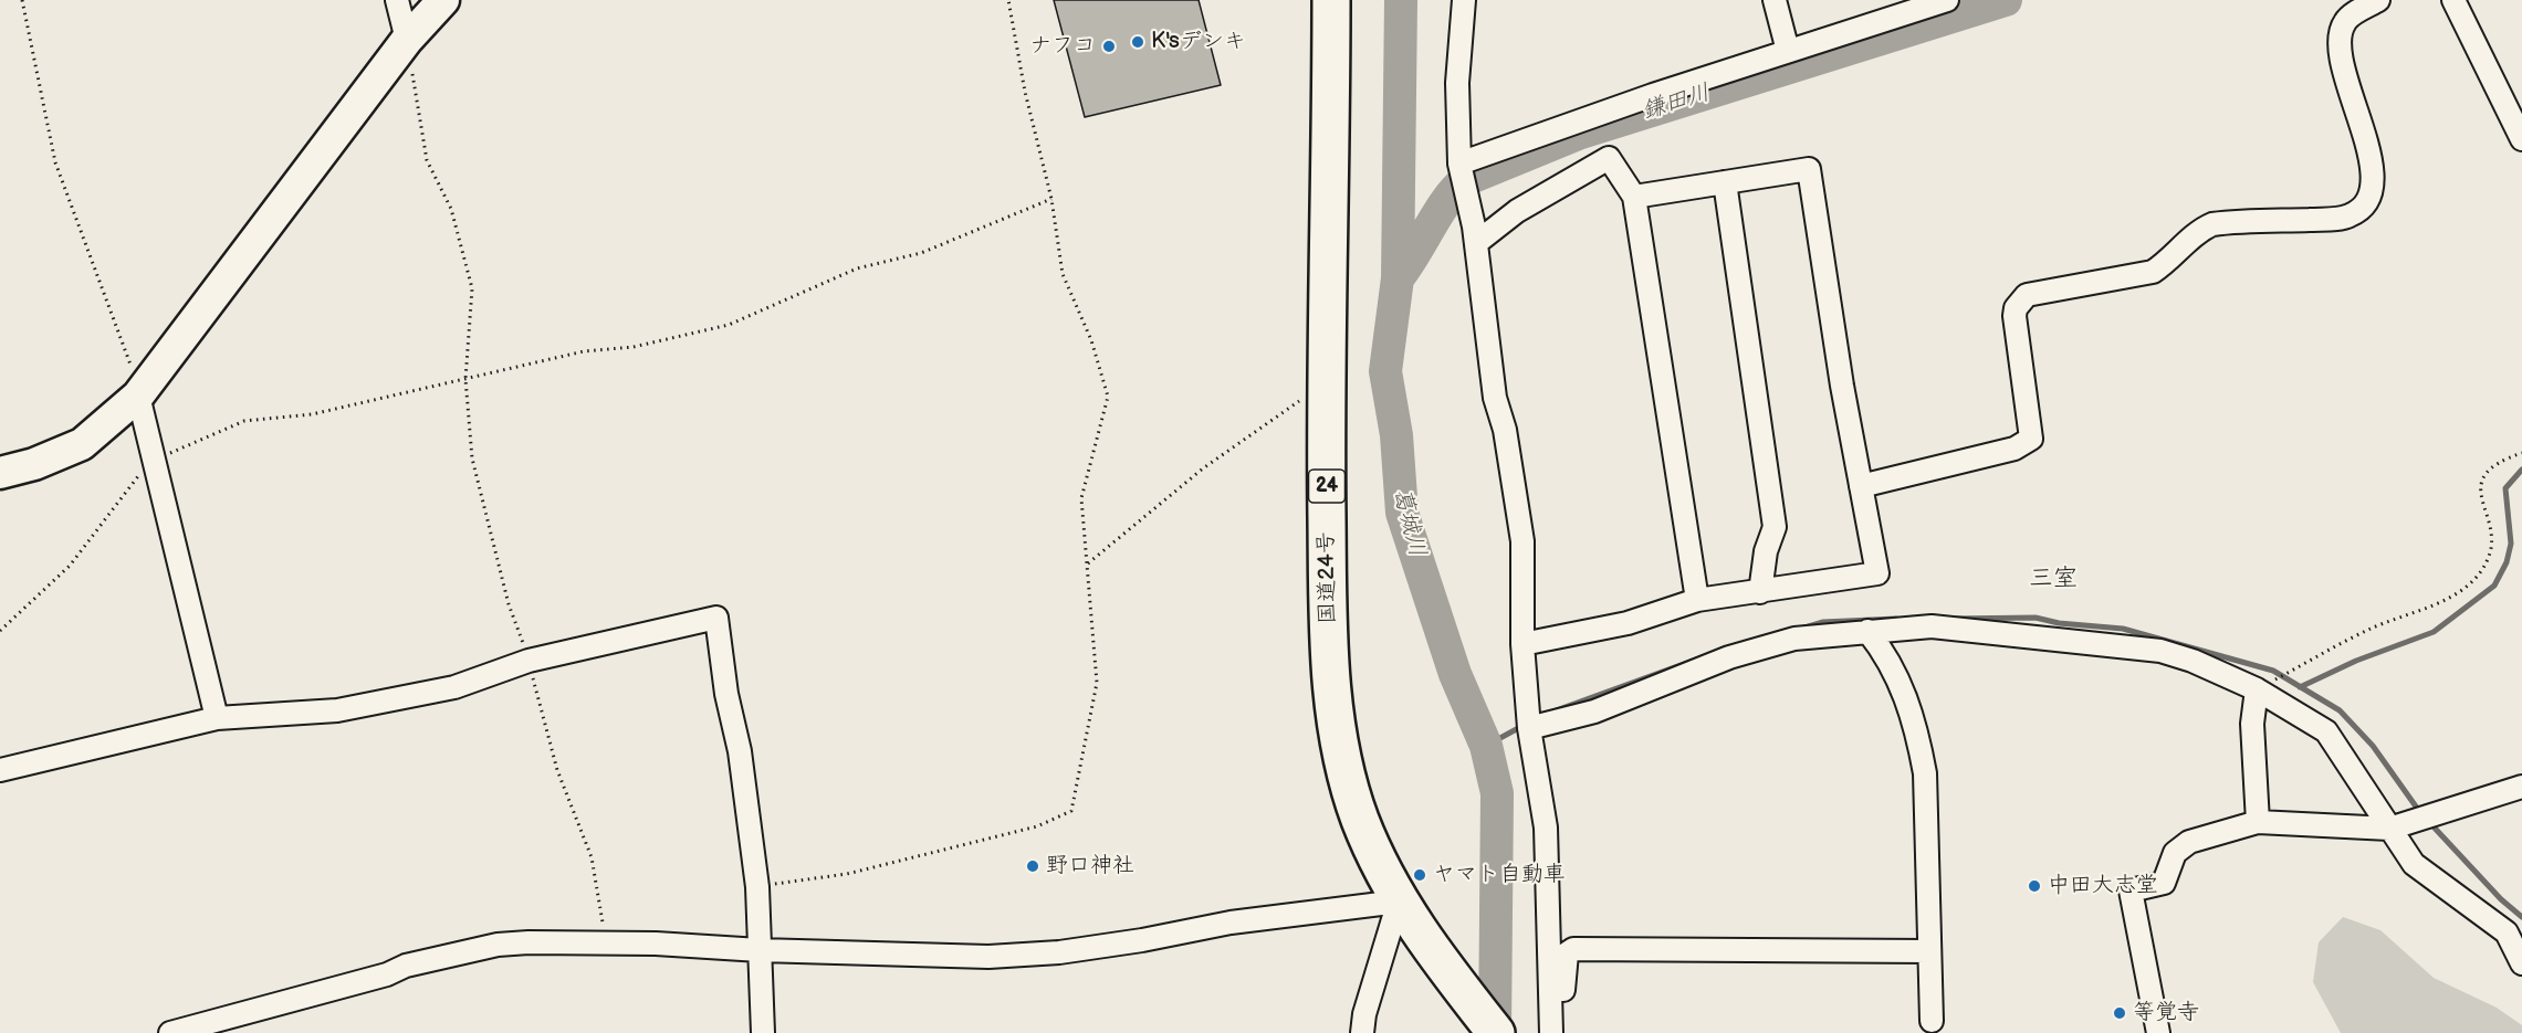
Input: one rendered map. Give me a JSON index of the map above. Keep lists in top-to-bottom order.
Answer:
{
  "streets": {
    "highway": ["24", "国道24号"]
  },
  "districts": ["三室"],
  "water": ["鎌田川", "葛城川"],
  "places": [
    "K'sデンキ",
    "ナフコ",
    "野口神社",
    "ヤマト自動車",
    "中田大志堂",
    "等覚寺"
  ]
}
